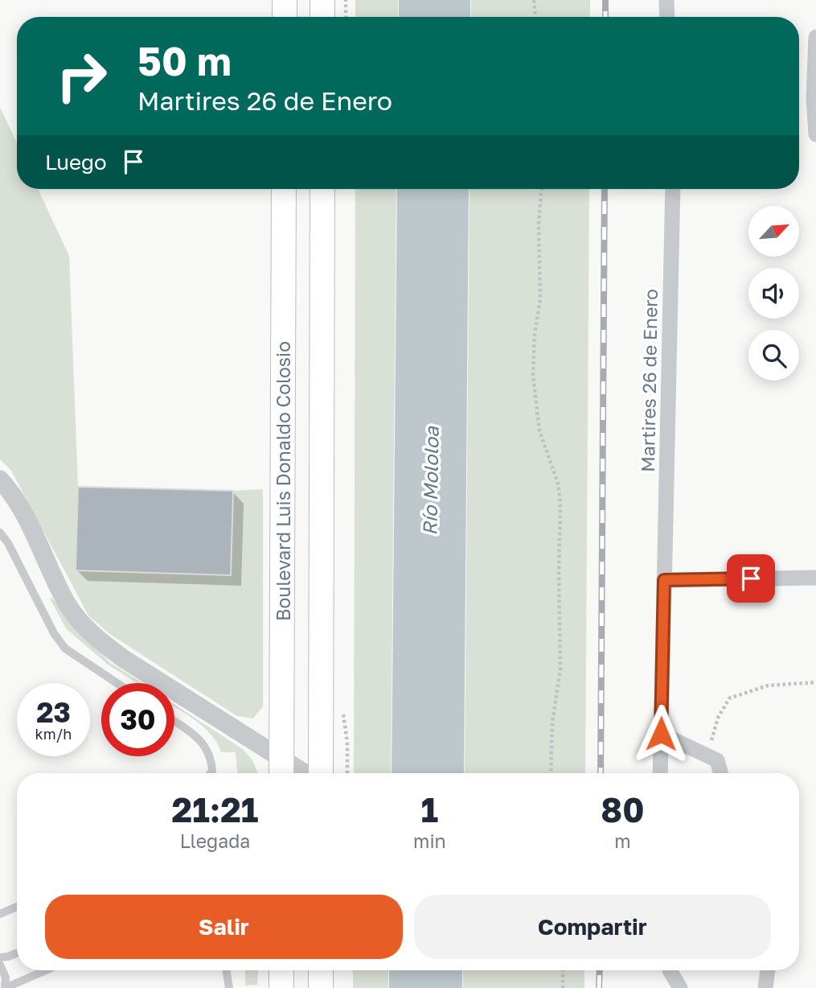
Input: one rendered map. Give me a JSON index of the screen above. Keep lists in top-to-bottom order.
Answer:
{
  "streets": {
    "main road": ["Boulevard Luis Donaldo Colosio"],
    "street": ["Martires 26 de Enero"]
  },
  "water": ["Río Mololoa"],
  "north": "top right",
  "page": {
    "turn": ["50 m", "Martires 26 de Enero"],
    "then": "Luego",
    "speed": "23 km/h",
    "limit": "30",
    "eta": [
      "21:21",
      "Llegada",
      "1",
      "min",
      "80",
      "m"
    ],
    "buttons": ["Salir", "Compartir"]
  }
}
